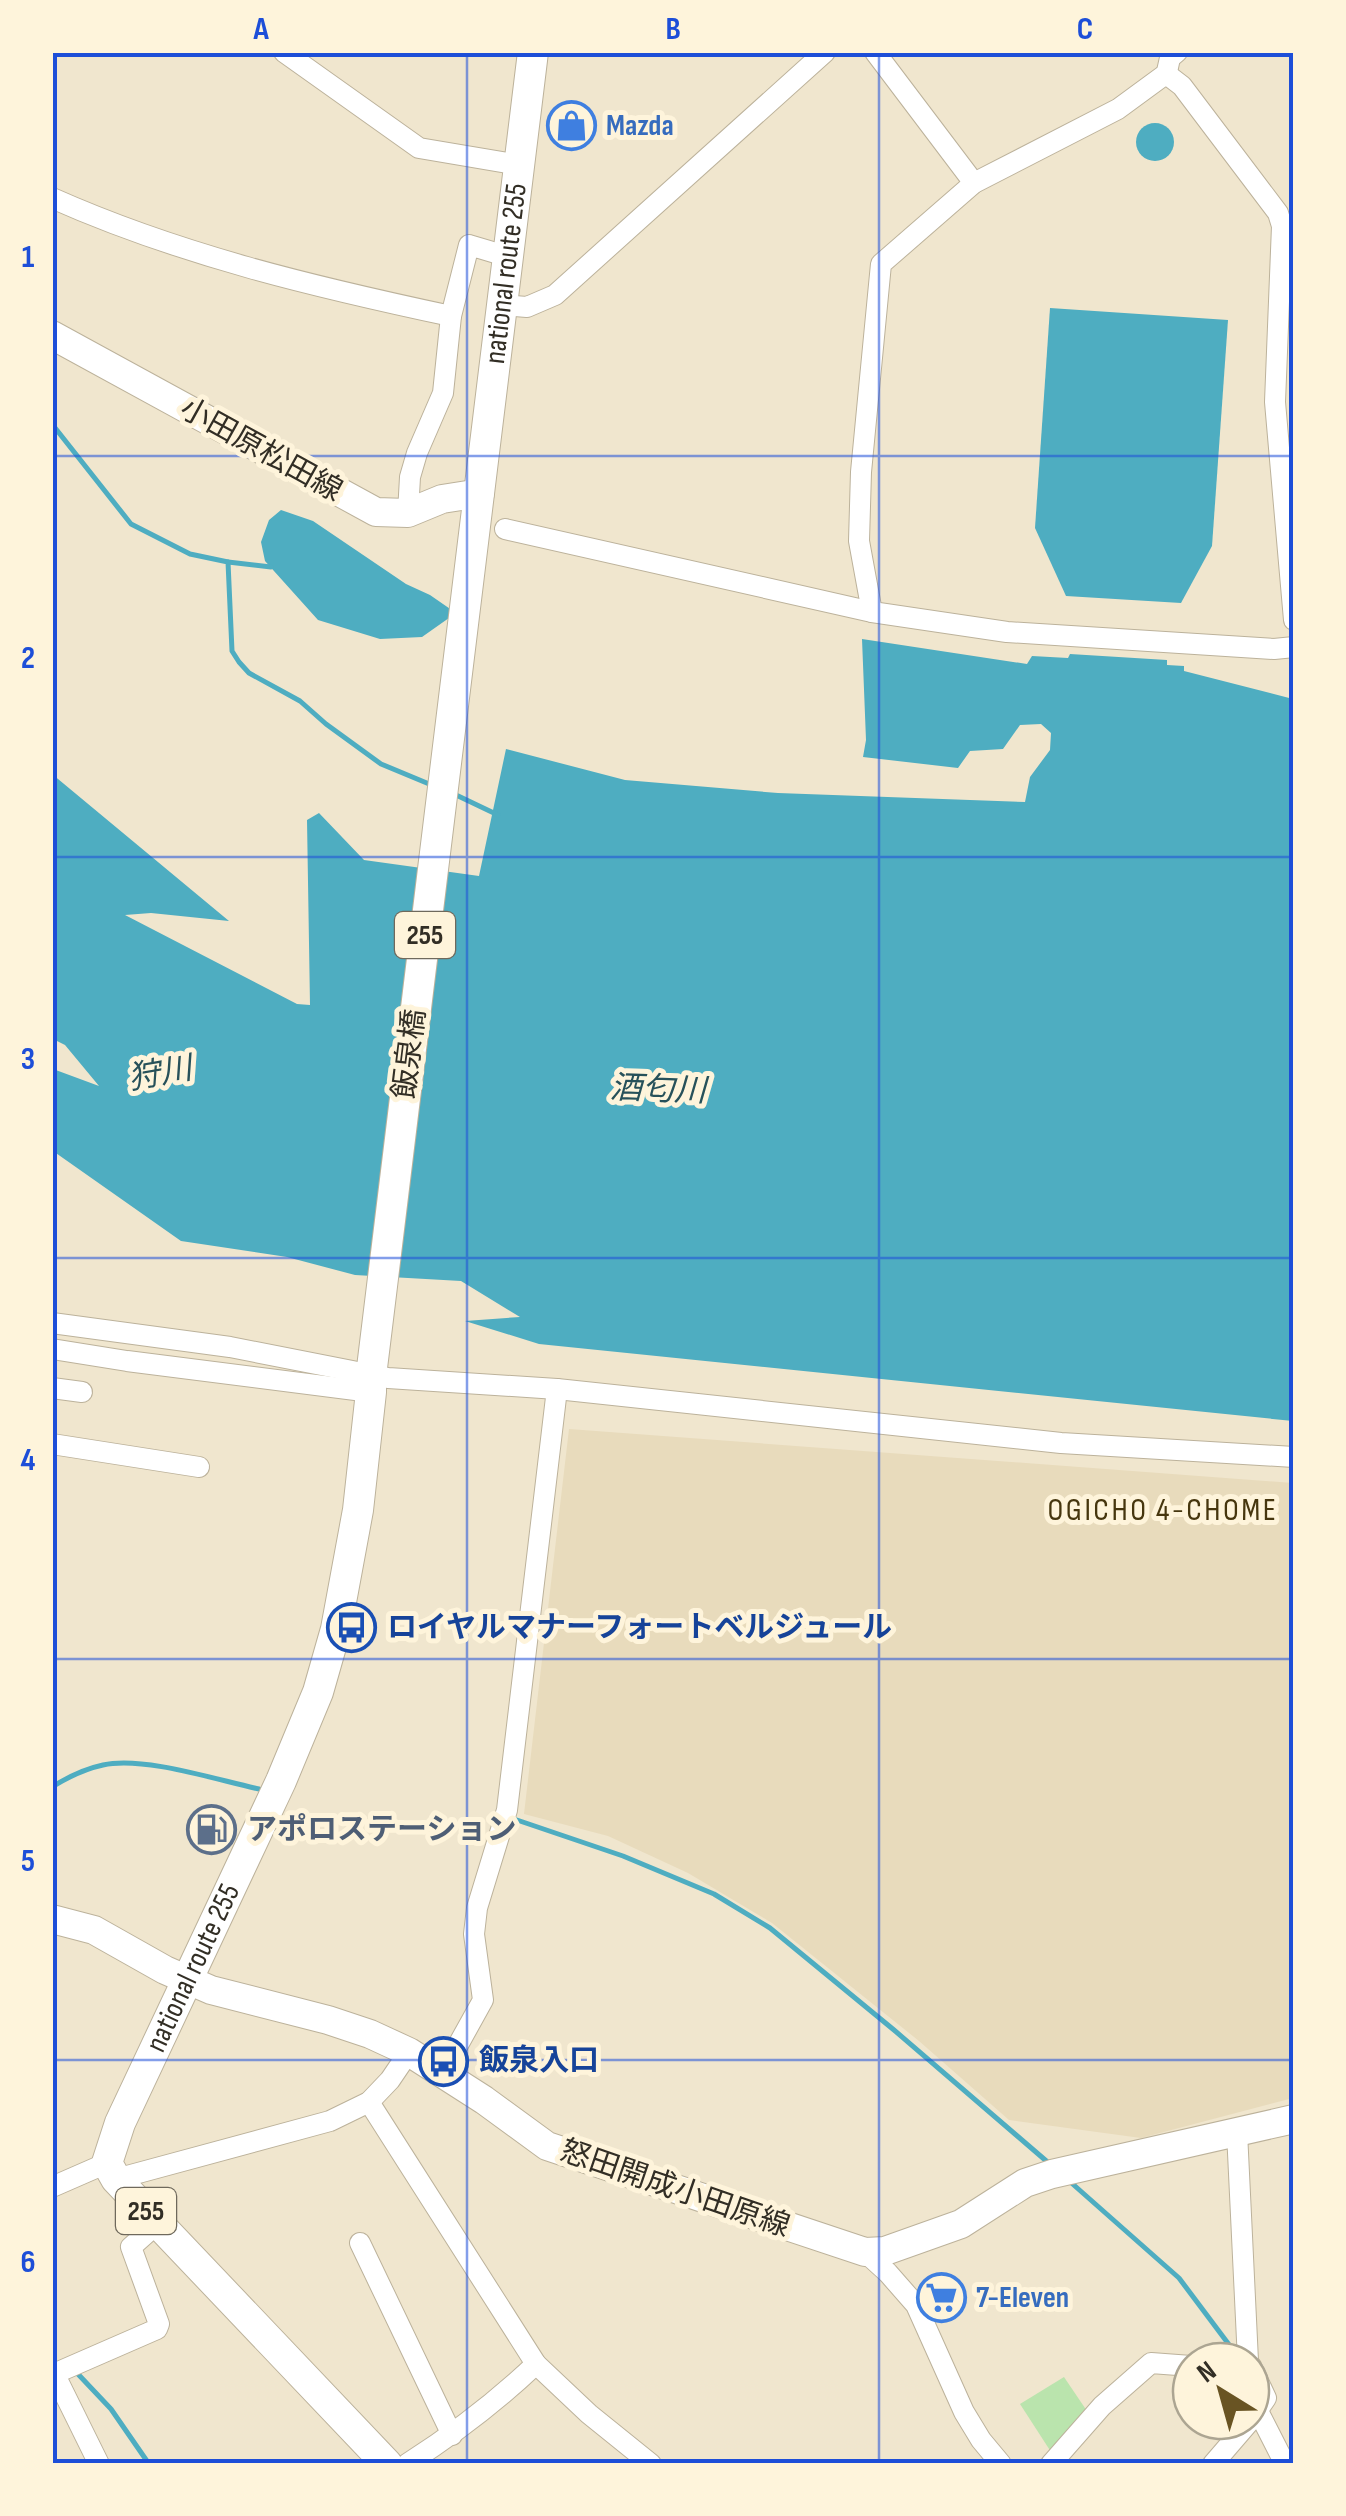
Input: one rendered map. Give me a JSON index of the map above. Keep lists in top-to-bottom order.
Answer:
{
  "streets": {
    "highway": ["national route 255", "255", "飯泉橋"],
    "main road": ["小田原松田線", "怒田開成小田原線"]
  },
  "crossings": [
    ["national route 255", "255"],
    ["national route 255", "飯泉橋"],
    ["national route 255", "怒田開成小田原線"]
  ],
  "districts": ["OGICHO 4-CHOME"],
  "water": ["狩川", "酒匂川"],
  "places": {
    "shop": ["Mazda"],
    "bus stop": ["ロイヤルマナーフォートベルジュール", "飯泉入口"],
    "fuel station": ["アポロステーション"],
    "supermarket": ["7-Eleven"]
  },
  "north": "top left",
  "grid": {
    "columns": ["A", "B", "C"],
    "rows": [
      "1",
      "2",
      "3",
      "4",
      "5",
      "6"
    ]
  }
}
